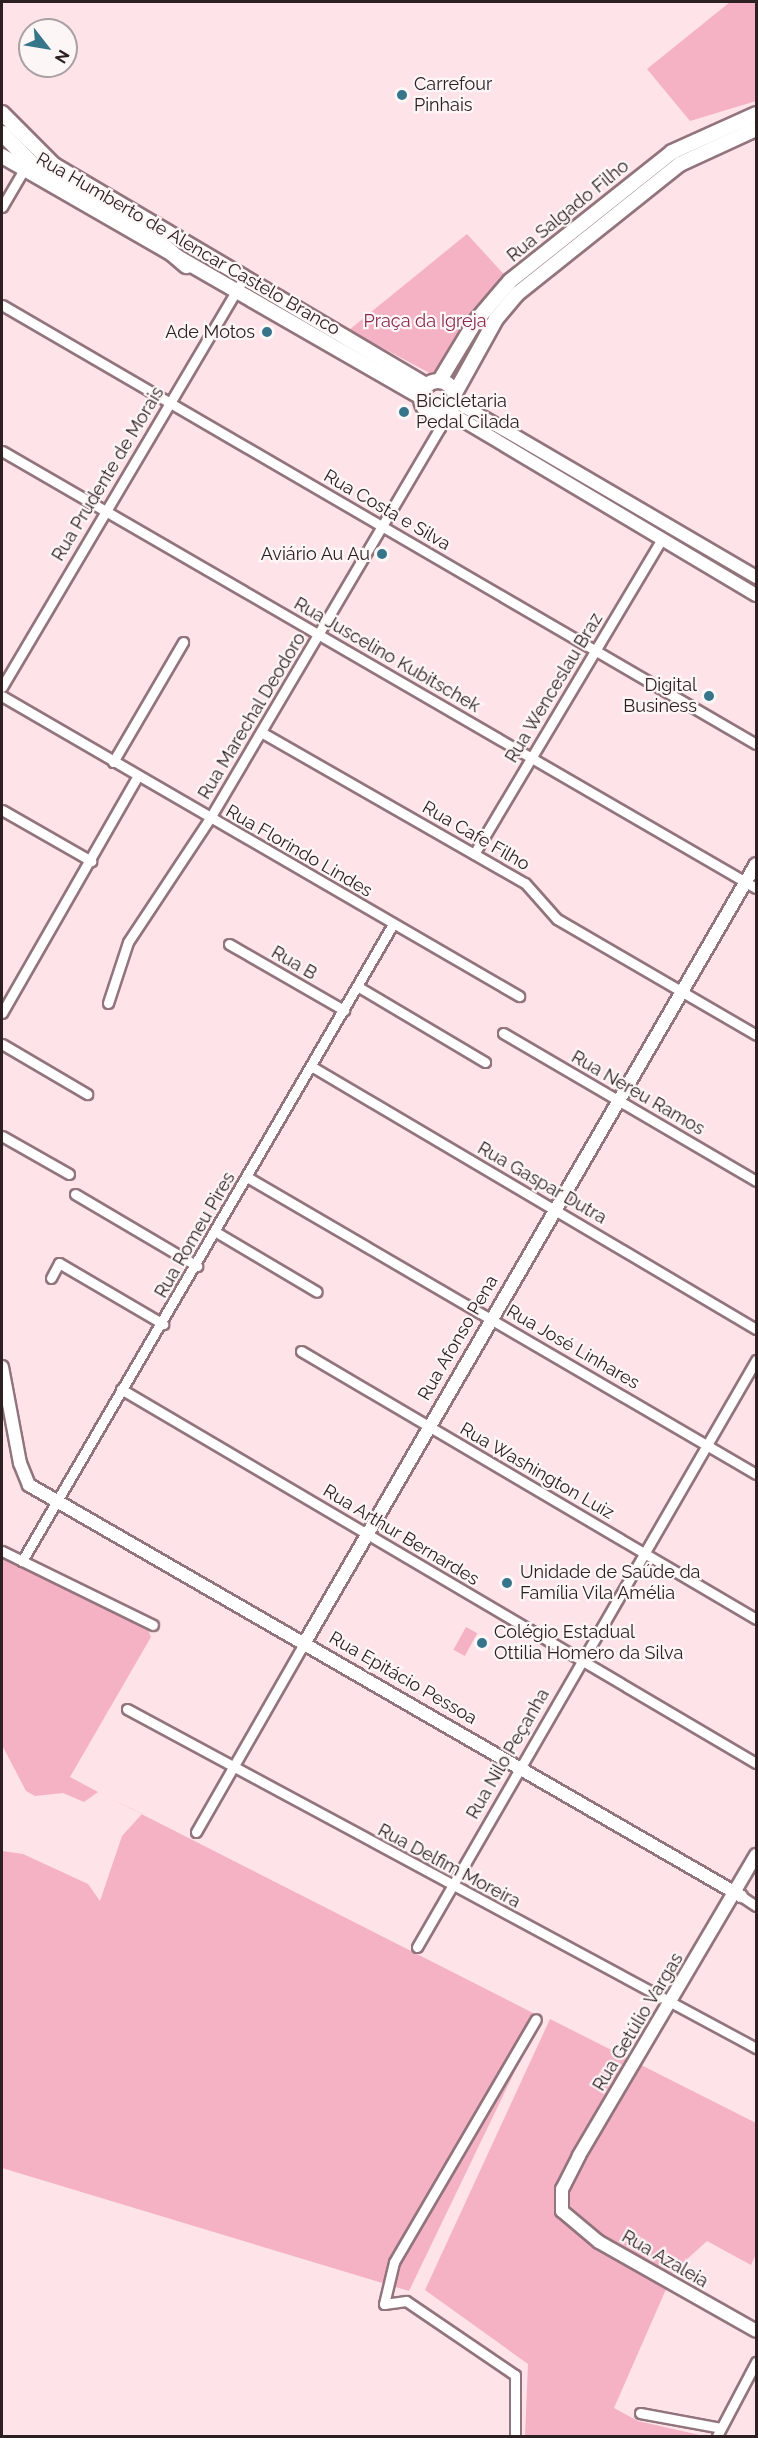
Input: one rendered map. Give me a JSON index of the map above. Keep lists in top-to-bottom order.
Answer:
{
  "streets": {
    "main road": ["Rua Salgado Filho", "Rua Humberto de Alencar Castelo Branco"],
    "street": [
      "Rua Prudente de Morais",
      "Rua Costa e Silva",
      "Rua Juscelino Kubitschek",
      "Rua Wenceslau Braz",
      "Rua Marechal Deodoro",
      "Rua Cafe Filho",
      "Rua Florindo Lindes",
      "Rua B",
      "Rua Nereu Ramos",
      "Rua Gaspar Dutra",
      "Rua Romeu Pires",
      "Rua Afonso Pena",
      "Rua José Linhares",
      "Rua Washington Luiz",
      "Rua Arthur Bernardes",
      "Rua Epitácio Pessoa",
      "Rua Nilo Peçanha",
      "Rua Delfim Moreira",
      "Rua Getúlio Vargas",
      "Rua Azaleia"
    ]
  },
  "crossings": [
    ["Rua Salgado Filho", "Rua Humberto de Alencar Castelo Branco"],
    ["Rua Salgado Filho", "Rua Marechal Deodoro"],
    ["Rua Humberto de Alencar Castelo Branco", "Rua Prudente de Morais"],
    ["Rua Prudente de Morais", "Rua Costa e Silva"],
    ["Rua Prudente de Morais", "Rua Juscelino Kubitschek"],
    ["Rua Costa e Silva", "Rua Wenceslau Braz"],
    ["Rua Costa e Silva", "Rua Marechal Deodoro"],
    ["Rua Juscelino Kubitschek", "Rua Wenceslau Braz"],
    ["Rua Juscelino Kubitschek", "Rua Marechal Deodoro"],
    ["Rua Juscelino Kubitschek", "Rua Afonso Pena"],
    ["Rua Wenceslau Braz", "Rua Cafe Filho"],
    ["Rua Marechal Deodoro", "Rua Cafe Filho"],
    ["Rua Marechal Deodoro", "Rua Florindo Lindes"],
    ["Rua Cafe Filho", "Rua Afonso Pena"],
    ["Rua Florindo Lindes", "Rua Romeu Pires"],
    ["Rua B", "Rua Romeu Pires"],
    ["Rua Nereu Ramos", "Rua Afonso Pena"],
    ["Rua Gaspar Dutra", "Rua Romeu Pires"],
    ["Rua Gaspar Dutra", "Rua Afonso Pena"],
    ["Rua Romeu Pires", "Rua José Linhares"],
    ["Rua Romeu Pires", "Rua Arthur Bernardes"],
    ["Rua Romeu Pires", "Rua Epitácio Pessoa"],
    ["Rua Afonso Pena", "Rua José Linhares"],
    ["Rua Afonso Pena", "Rua Washington Luiz"],
    ["Rua Afonso Pena", "Rua Arthur Bernardes"],
    ["Rua Afonso Pena", "Rua Epitácio Pessoa"],
    ["Rua Afonso Pena", "Rua Delfim Moreira"],
    ["Rua José Linhares", "Rua Nilo Peçanha"],
    ["Rua Washington Luiz", "Rua Nilo Peçanha"],
    ["Rua Arthur Bernardes", "Rua Nilo Peçanha"],
    ["Rua Epitácio Pessoa", "Rua Nilo Peçanha"],
    ["Rua Epitácio Pessoa", "Rua Getúlio Vargas"],
    ["Rua Nilo Peçanha", "Rua Delfim Moreira"],
    ["Rua Delfim Moreira", "Rua Getúlio Vargas"],
    ["Rua Getúlio Vargas", "Rua Azaleia"]
  ],
  "parks": ["Praça da Igreja"],
  "places": [
    "Carrefour Pinhais",
    "Ade Motos",
    "Bicicletaria Pedal Cilada",
    "Aviário Au Au",
    "Digital Business",
    "Unidade de Saúde da Família Vila Amélia",
    "Colégio Estadual Ottilia Homero da Silva"
  ],
  "north": "bottom right"
}
